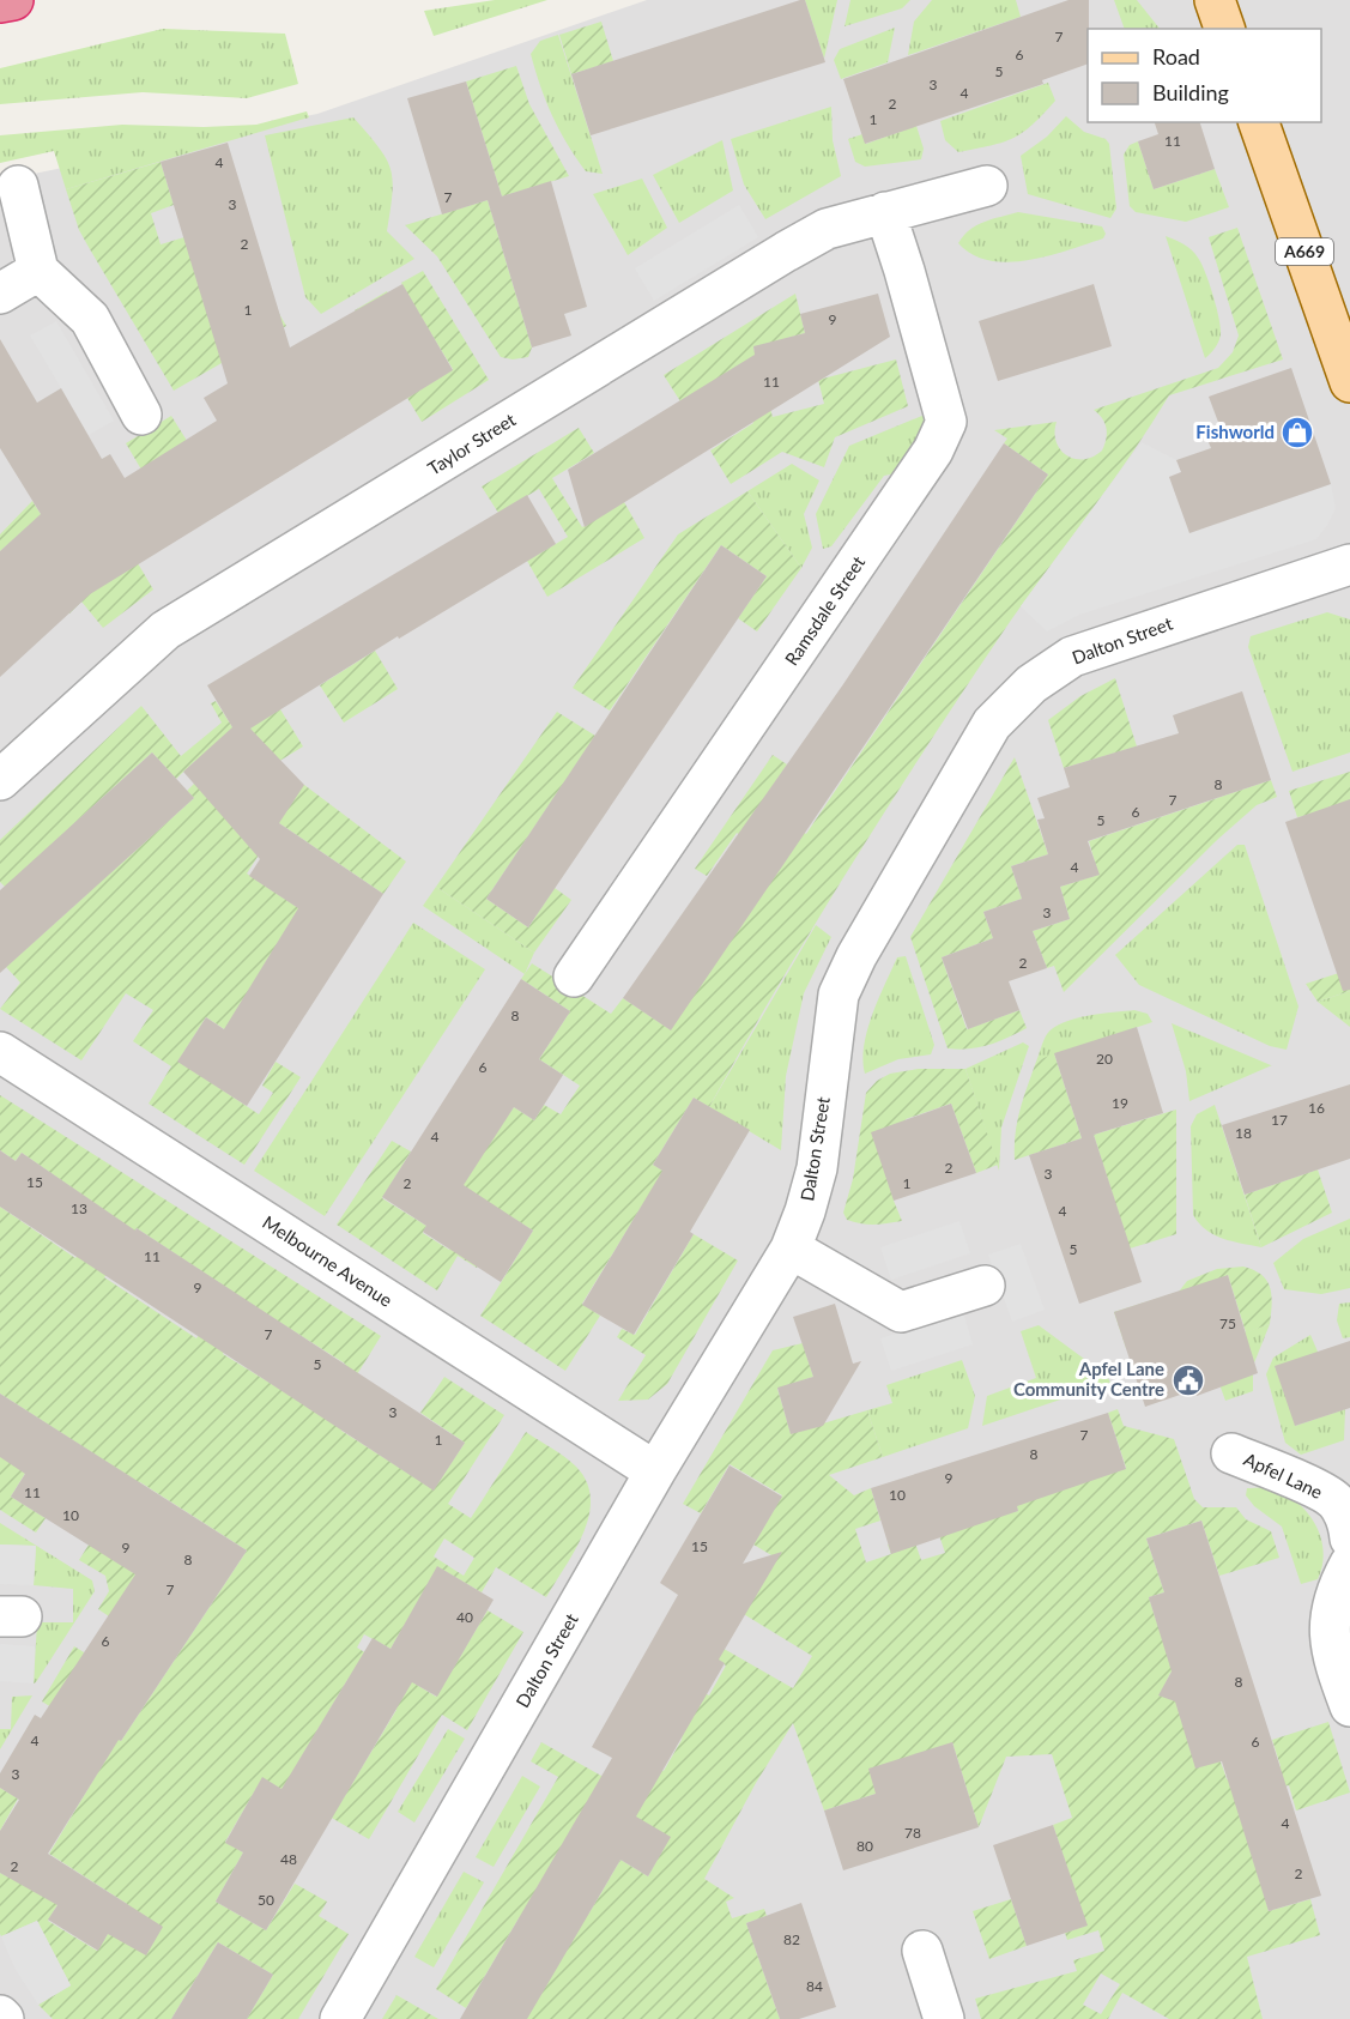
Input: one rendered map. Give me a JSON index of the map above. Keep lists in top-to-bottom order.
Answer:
{
  "streets": {
    "main road": ["A669"],
    "street": [
      "Taylor Street",
      "Ramsdale Street",
      "Dalton Street",
      "Melbourne Avenue",
      "Apfel Lane"
    ]
  },
  "crossings": [
    ["Taylor Street", "Ramsdale Street"],
    ["Dalton Street", "Melbourne Avenue"]
  ],
  "places": {
    "shop": ["Fishworld"],
    "public building": ["Apfel Lane Community Centre"]
  },
  "house_numbers": [
    "7",
    "6",
    "5",
    "3",
    "4",
    "2",
    "1",
    "11",
    "4",
    "7",
    "3",
    "2",
    "1",
    "9",
    "11",
    "8",
    "7",
    "6",
    "5",
    "4",
    "3",
    "2",
    "8",
    "20",
    "6",
    "19",
    "16",
    "17",
    "18",
    "4",
    "2",
    "3",
    "15",
    "2",
    "1",
    "13",
    "4",
    "5",
    "11",
    "9",
    "75",
    "7",
    "5",
    "3",
    "7",
    "1",
    "8",
    "9",
    "11",
    "10",
    "10",
    "15",
    "9",
    "8",
    "7",
    "40",
    "6",
    "8",
    "4",
    "6",
    "3",
    "4",
    "78",
    "80",
    "48",
    "2",
    "2",
    "50",
    "82",
    "84"
  ],
  "legend": ["Road", "Building"]
}
